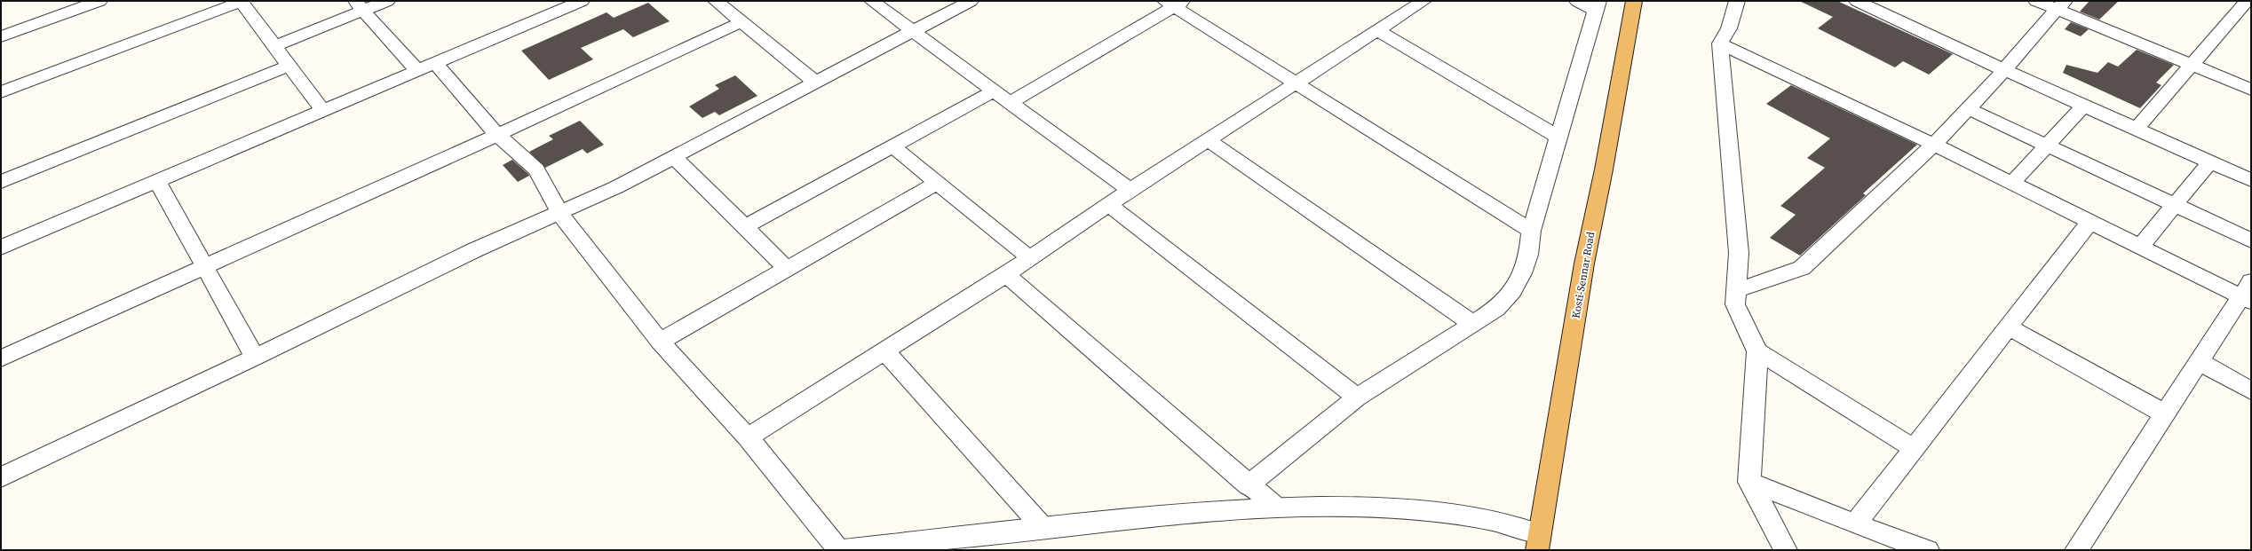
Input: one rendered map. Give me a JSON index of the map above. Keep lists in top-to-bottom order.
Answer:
{
  "streets": {
    "highway": ["Kosti-Sennar Road"]
  }
}
